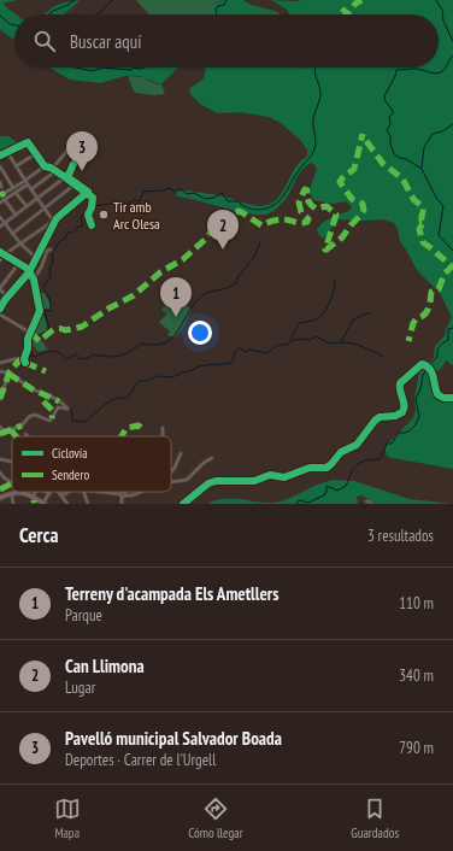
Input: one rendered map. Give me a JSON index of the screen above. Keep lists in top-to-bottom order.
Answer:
{
  "places": ["Tir amb Arc Olesa"],
  "legend": ["Ciclovía", "Sendero"],
  "page": {
    "search": "Buscar aquí",
    "pins": ["3", "2", "1"],
    "heading": ["Cerca", "3 resultados"],
    "list": [
      {
        "mark": "1",
        "name": "Terreny d'acampada Els Ametllers",
        "note": "Parque",
        "value": "110 m"
      },
      {
        "mark": "2",
        "name": "Can Llimona",
        "note": "Lugar",
        "value": "340 m"
      },
      {
        "mark": "3",
        "name": "Pavelló municipal Salvador Boada",
        "note": "Deportes · Carrer de l'Urgell",
        "value": "790 m"
      }
    ],
    "nav": ["Mapa", "Cómo llegar", "Guardados"]
  }
}
